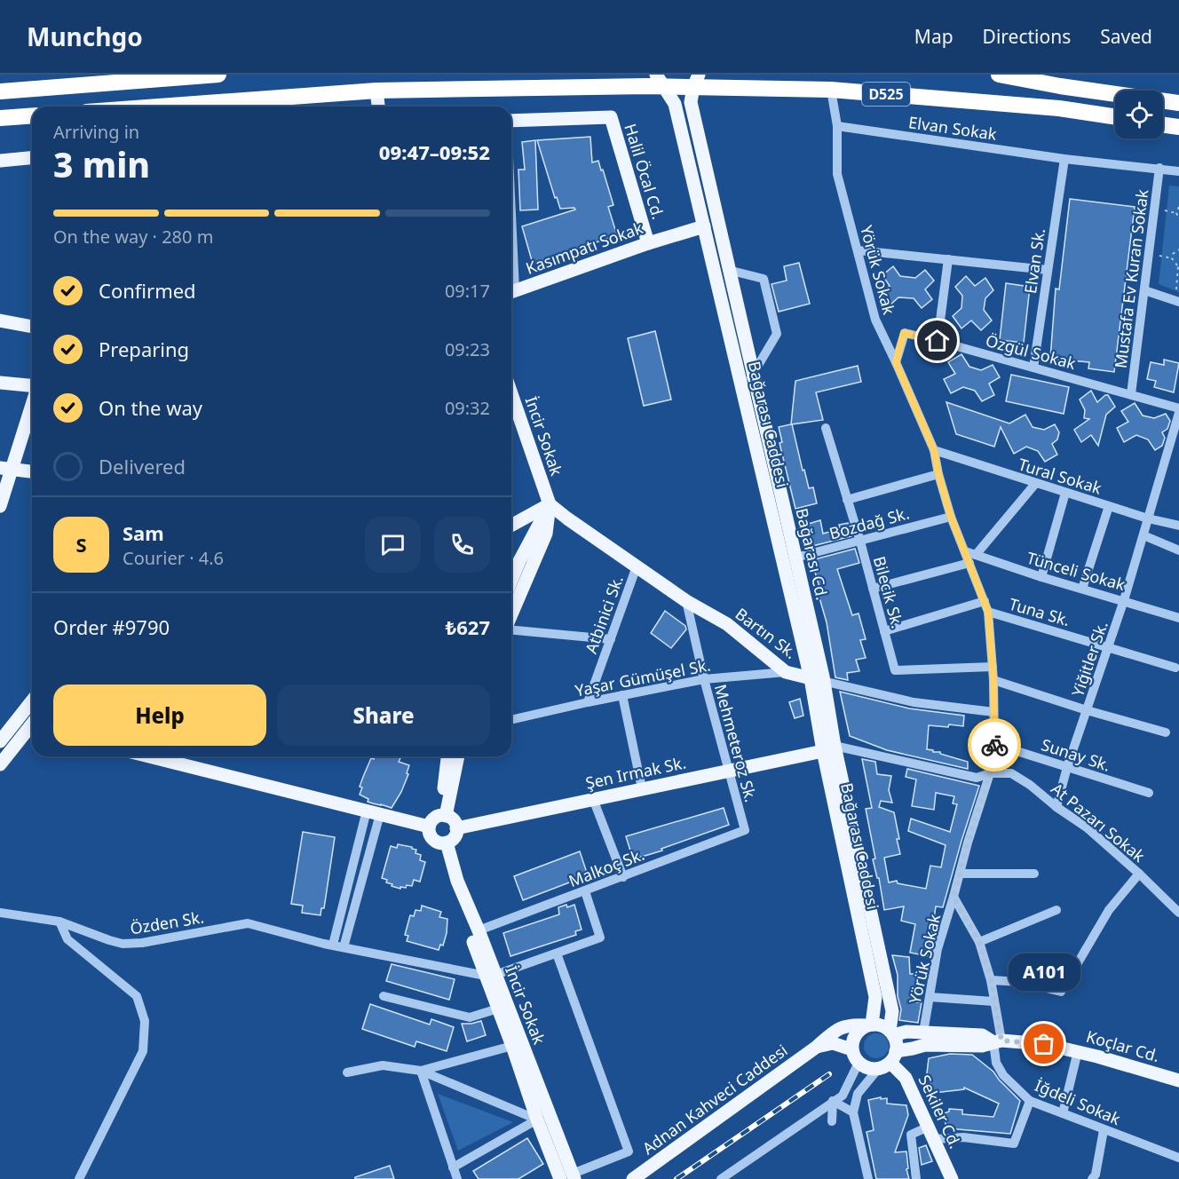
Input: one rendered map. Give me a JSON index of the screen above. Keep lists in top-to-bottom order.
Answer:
{
  "streets": {
    "highway": ["D525"],
    "main road": [
      "Halil Öcal Cd.",
      "Kasımpatı Sokak",
      "Bağarası Caddesi",
      "İncir Sokak",
      "Bağarası Cd.",
      "Bartın Sk.",
      "Şen Irmak Sk.",
      "Koçlar Cd.",
      "Adnan Kahveci Caddesi",
      "Sekiler Cd."
    ],
    "street": [
      "Elvan Sokak",
      "Elvan Sk.",
      "Yörük Sokak",
      "Mustafa Ev Kuran Sokak",
      "Özgül Sokak",
      "Tural Sokak",
      "Bozdağ Sk.",
      "Tünceli Sokak",
      "Bilecik Sk.",
      "Tuna Sk.",
      "Atbinici Sk.",
      "Yiğitler Sk.",
      "Yaşar Gümüşel Sk.",
      "Mehmeteroz Sk.",
      "Sunay Sk.",
      "At Pazarı Sokak",
      "Malkoç Sk.",
      "Özden Sk.",
      "İğdeli Sokak"
    ]
  },
  "crossings": [
    ["D525", "Yörük Sokak"],
    ["D525", "Bağarası Caddesi"],
    ["D525", "Bağarası Cd."],
    ["Elvan Sokak", "Elvan Sk."],
    ["Elvan Sokak", "Yörük Sokak"],
    ["Elvan Sokak", "Mustafa Ev Kuran Sokak"],
    ["Halil Öcal Cd.", "Kasımpatı Sokak"],
    ["Kasımpatı Sokak", "Bağarası Caddesi"],
    ["Elvan Sk.", "Özgül Sokak"],
    ["Yörük Sokak", "Özgül Sokak"],
    ["Yörük Sokak", "Tural Sokak"],
    ["Yörük Sokak", "Bozdağ Sk."],
    ["Yörük Sokak", "Tünceli Sokak"],
    ["Yörük Sokak", "Bilecik Sk."],
    ["Yörük Sokak", "Tuna Sk."],
    ["Yörük Sokak", "Bartın Sk."],
    ["Yörük Sokak", "Sunay Sk."],
    ["Yörük Sokak", "At Pazarı Sokak"],
    ["Yörük Sokak", "Koçlar Cd."],
    ["Yörük Sokak", "İğdeli Sokak"],
    ["Mustafa Ev Kuran Sokak", "Özgül Sokak"],
    ["Özgül Sokak", "Yiğitler Sk."],
    ["Bağarası Caddesi", "Bağarası Cd."],
    ["Bağarası Caddesi", "Bartın Sk."],
    ["Bağarası Caddesi", "Şen Irmak Sk."],
    ["Bağarası Caddesi", "At Pazarı Sokak"],
    ["Bağarası Caddesi", "Koçlar Cd."],
    ["Bağarası Caddesi", "Adnan Kahveci Caddesi"],
    ["Bağarası Caddesi", "Sekiler Cd."],
    ["İncir Sokak", "Bartın Sk."],
    ["İncir Sokak", "Şen Irmak Sk."],
    ["İncir Sokak", "Malkoç Sk."],
    ["Tural Sokak", "Yiğitler Sk."],
    ["Bozdağ Sk.", "Bağarası Cd."],
    ["Bozdağ Sk.", "Bilecik Sk."],
    ["Bağarası Cd.", "Bartın Sk."],
    ["Tünceli Sokak", "Yiğitler Sk."],
    ["Tuna Sk.", "Yiğitler Sk."],
    ["Atbinici Sk.", "Bartın Sk."],
    ["Atbinici Sk.", "Yaşar Gümüşel Sk."],
    ["Bartın Sk.", "Yaşar Gümüşel Sk."],
    ["Bartın Sk.", "Mehmeteroz Sk."],
    ["Yiğitler Sk.", "Sunay Sk."],
    ["Yiğitler Sk.", "At Pazarı Sokak"],
    ["Yaşar Gümüşel Sk.", "Mehmeteroz Sk."],
    ["Mehmeteroz Sk.", "Şen Irmak Sk."],
    ["Mehmeteroz Sk.", "Malkoç Sk."],
    ["Şen Irmak Sk.", "At Pazarı Sokak"],
    ["Koçlar Cd.", "Adnan Kahveci Caddesi"],
    ["Koçlar Cd.", "İğdeli Sokak"],
    ["Koçlar Cd.", "Sekiler Cd."],
    ["Adnan Kahveci Caddesi", "Sekiler Cd."]
  ],
  "places": ["A101"],
  "page": {
    "header": "Munchgo",
    "nav": ["Map", "Directions", "Saved"],
    "heading": ["3 min", "Arriving in", "09:47–09:52"],
    "panel": [
      "Sam",
      "Courier · 4.6",
      "Order #9790",
      "₺627"
    ],
    "bar": "On the way · 280 m",
    "list": [
      ["Confirmed", "09:17"],
      ["Preparing", "09:23"],
      ["On the way", "09:32"],
      "Delivered"
    ],
    "round": "S",
    "buttons": ["Help", "Share"],
    "bubble": "A101"
  }
}
